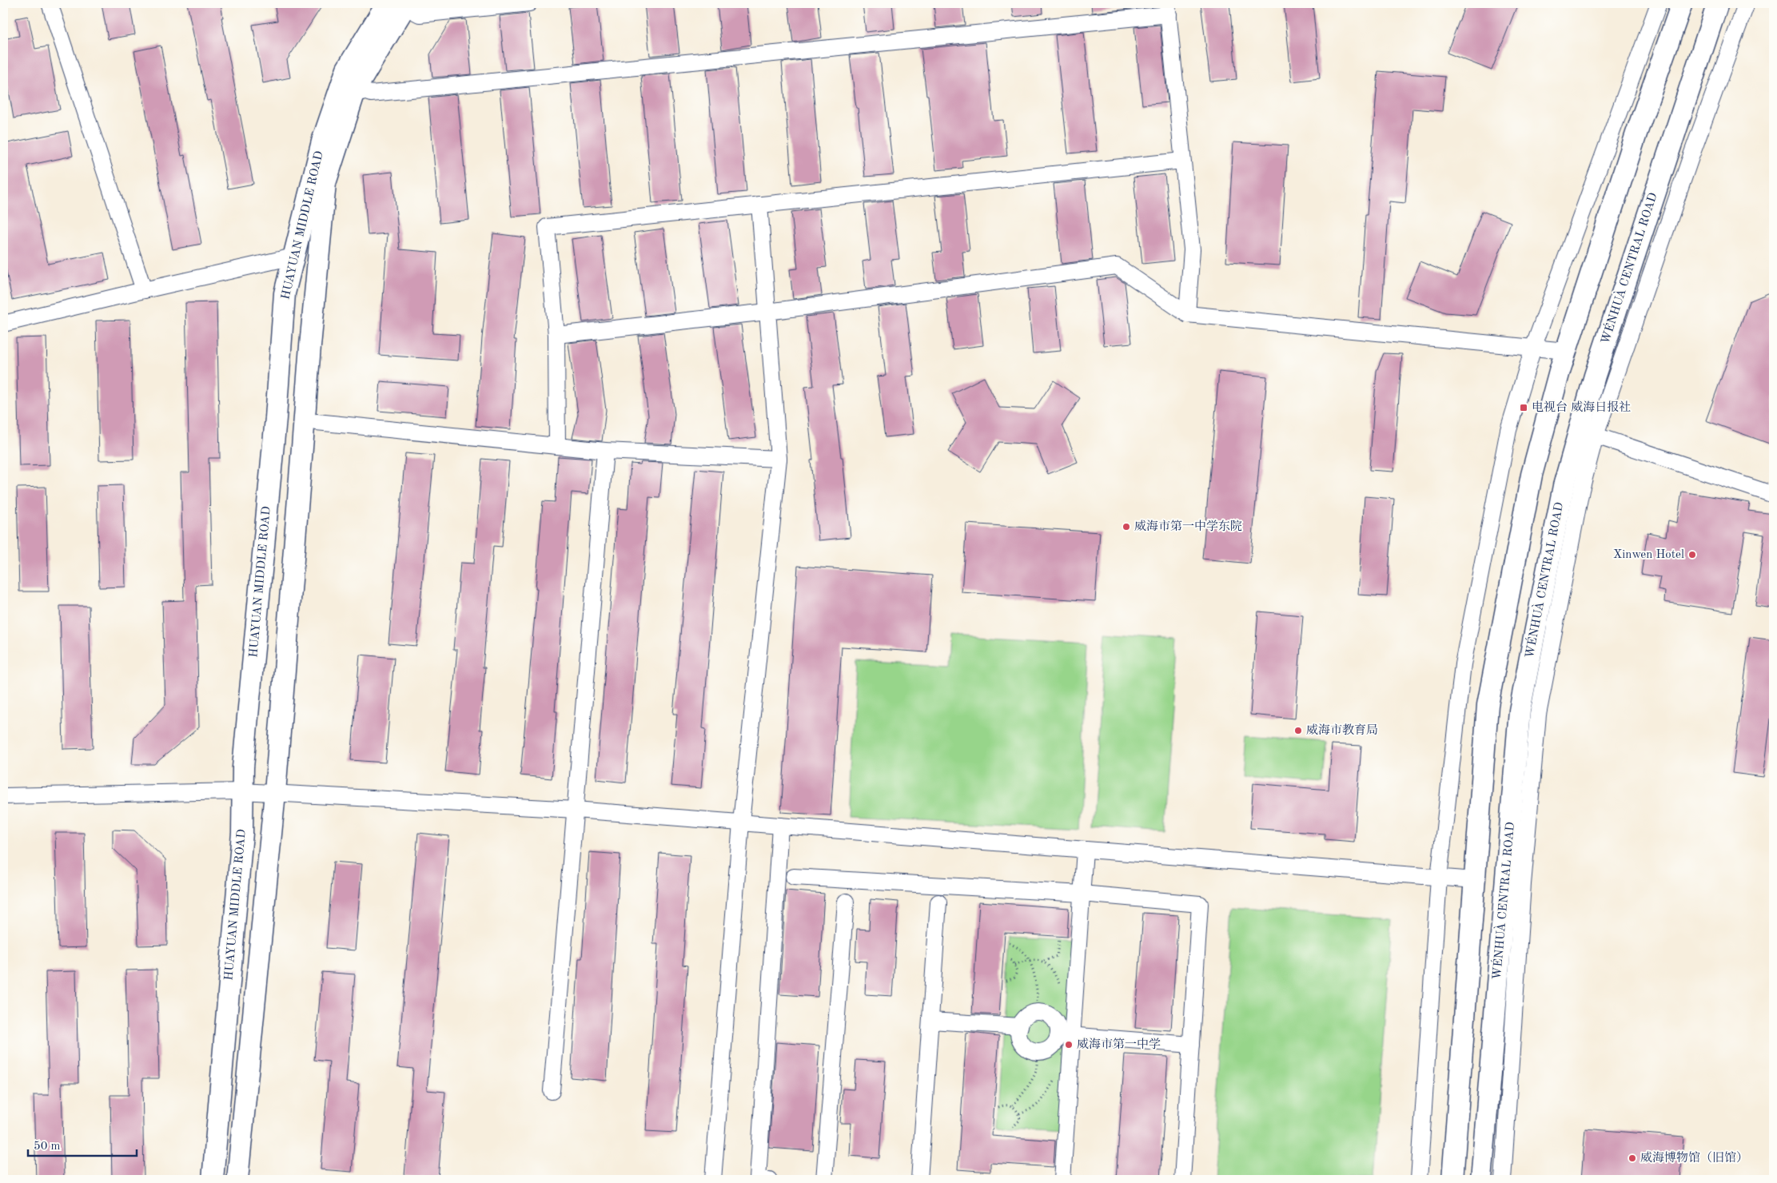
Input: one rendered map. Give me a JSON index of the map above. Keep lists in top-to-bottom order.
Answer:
{
  "streets": {
    "main road": ["HUAYUAN MIDDLE ROAD", "WÉNHUÀ CENTRAL ROAD"]
  },
  "places": {
    "transit": ["电视台 威海日报社"],
    "other": [
      "威海市第一中学东院",
      "Xinwen Hotel",
      "威海市教育局",
      "威海市第一中学",
      "威海博物馆（旧馆）"
    ]
  },
  "scale_bar": "50 m"
}
